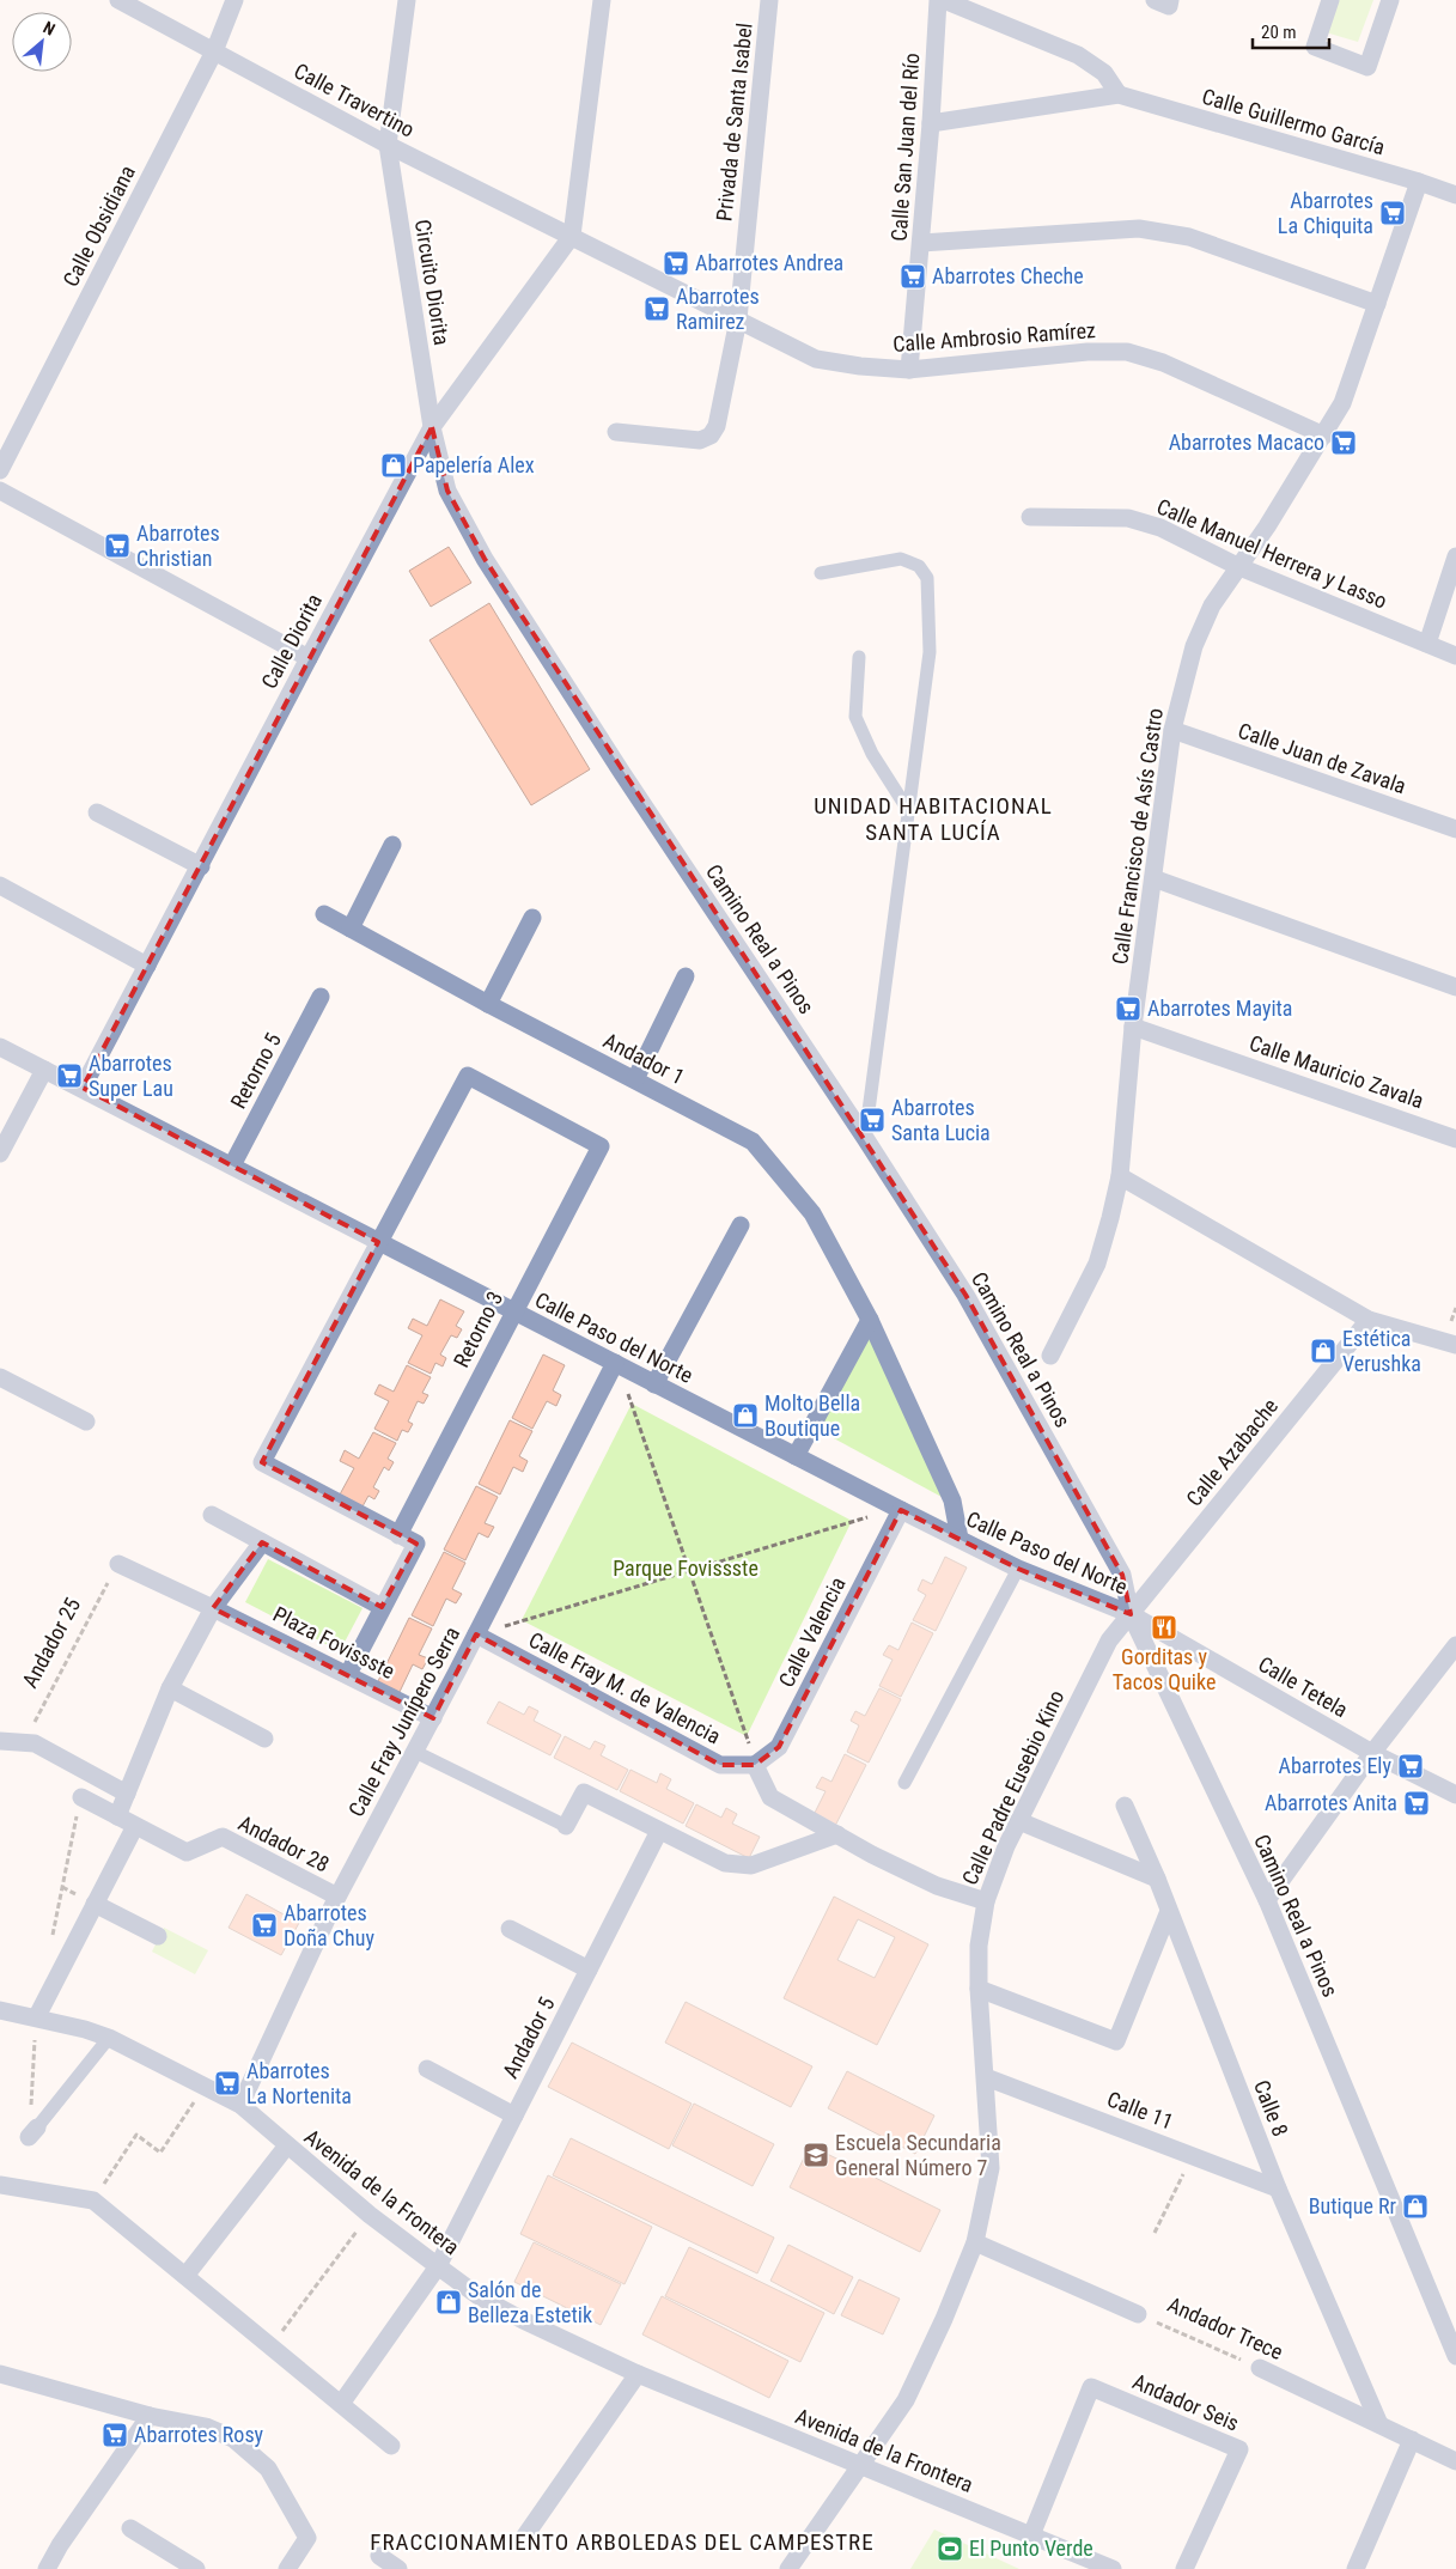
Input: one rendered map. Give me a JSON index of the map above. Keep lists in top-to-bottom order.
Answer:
{
  "streets": {
    "street": [
      "Calle Travertino",
      "Privada de Santa Isabel",
      "Calle Guillermo García",
      "Calle San Juan del Río",
      "Calle Obsidiana",
      "Circuito Diorita",
      "Calle Ambrosio Ramírez",
      "Calle Manuel Herrera y Lasso",
      "Calle Diorita",
      "Calle Juan de Zavala",
      "Calle Francisco de Asís Castro",
      "Camino Real a Pinos",
      "Andador 1",
      "Retorno 5",
      "Calle Mauricio Zavala",
      "Retorno 3",
      "Calle Paso del Norte",
      "Calle Azabache",
      "Calle Valencia",
      "Plaza Fovissste",
      "Calle Tetela",
      "Calle Fray M. de Valencia",
      "Calle Fray Junípero Serra",
      "Calle Padre Eusebio Kino",
      "Andador 28",
      "Andador 5",
      "Calle 8",
      "Calle 11",
      "Avenida de la Frontera",
      "Andador Trece",
      "Andador Seis"
    ],
    "path": ["Andador 25"]
  },
  "crossings": [
    ["Calle Travertino", "Calle Obsidiana"],
    ["Calle Travertino", "Circuito Diorita"],
    ["Calle Travertino", "Calle Ambrosio Ramírez"],
    ["Calle Travertino", "Calle Diorita"],
    ["Privada de Santa Isabel", "Calle Ambrosio Ramírez"],
    ["Calle Guillermo García", "Calle San Juan del Río"],
    ["Calle Guillermo García", "Calle Francisco de Asís Castro"],
    ["Calle San Juan del Río", "Calle Ambrosio Ramírez"],
    ["Circuito Diorita", "Calle Diorita"],
    ["Circuito Diorita", "Camino Real a Pinos"],
    ["Calle Ambrosio Ramírez", "Calle Diorita"],
    ["Calle Ambrosio Ramírez", "Calle Francisco de Asís Castro"],
    ["Calle Manuel Herrera y Lasso", "Calle Francisco de Asís Castro"],
    ["Calle Diorita", "Camino Real a Pinos"],
    ["Calle Diorita", "Calle Paso del Norte"],
    ["Calle Juan de Zavala", "Calle Francisco de Asís Castro"],
    ["Calle Francisco de Asís Castro", "Calle Mauricio Zavala"],
    ["Camino Real a Pinos", "Calle Paso del Norte"],
    ["Camino Real a Pinos", "Calle Azabache"],
    ["Camino Real a Pinos", "Calle Tetela"],
    ["Camino Real a Pinos", "Calle Padre Eusebio Kino"],
    ["Andador 1", "Calle Paso del Norte"],
    ["Retorno 5", "Calle Paso del Norte"],
    ["Retorno 3", "Calle Paso del Norte"],
    ["Calle Paso del Norte", "Calle Azabache"],
    ["Calle Paso del Norte", "Calle Valencia"],
    ["Calle Paso del Norte", "Calle Tetela"],
    ["Calle Paso del Norte", "Calle Fray Junípero Serra"],
    ["Calle Paso del Norte", "Calle Padre Eusebio Kino"],
    ["Calle Azabache", "Calle Tetela"],
    ["Calle Azabache", "Calle Padre Eusebio Kino"],
    ["Calle Valencia", "Calle Fray M. de Valencia"],
    ["Andador 25", "Plaza Fovissste"],
    ["Plaza Fovissste", "Calle Fray Junípero Serra"],
    ["Calle Tetela", "Calle Padre Eusebio Kino"],
    ["Calle Fray M. de Valencia", "Calle Fray Junípero Serra"],
    ["Calle Fray Junípero Serra", "Andador 28"],
    ["Calle Fray Junípero Serra", "Avenida de la Frontera"],
    ["Calle Padre Eusebio Kino", "Calle 11"],
    ["Calle Padre Eusebio Kino", "Avenida de la Frontera"],
    ["Calle Padre Eusebio Kino", "Andador Trece"],
    ["Andador 5", "Avenida de la Frontera"],
    ["Calle 8", "Calle 11"],
    ["Calle 8", "Andador Trece"],
    ["Avenida de la Frontera", "Andador Seis"]
  ],
  "districts": ["UNIDAD HABITACIONAL SANTA LUCÍA", "FRACCIONAMIENTO ARBOLEDAS DEL CAMPESTRE"],
  "parks": ["Parque Fovissste"],
  "places": {
    "supermarket": [
      "Abarrotes La Chiquita",
      "Abarrotes Andrea",
      "Abarrotes Cheche",
      "Abarrotes Ramirez",
      "Abarrotes Macaco",
      "Abarrotes Christian",
      "Abarrotes Mayita",
      "Abarrotes Super Lau",
      "Abarrotes Santa Lucia",
      "Abarrotes Ely",
      "Abarrotes Anita",
      "Abarrotes Doña Chuy",
      "Abarrotes La Nortenita",
      "Abarrotes Rosy"
    ],
    "shop": [
      "Papelería Alex",
      "Estética Verushka",
      "Molto Bella Boutique",
      "Butique Rr",
      "Salón de Belleza Estetik"
    ],
    "restaurant": ["Gorditas y Tacos Quike"],
    "school or university": ["Escuela Secundaria General Número 7"],
    "sports": ["El Punto Verde"]
  },
  "scale_bar": "20 m",
  "north": "top right"
}
